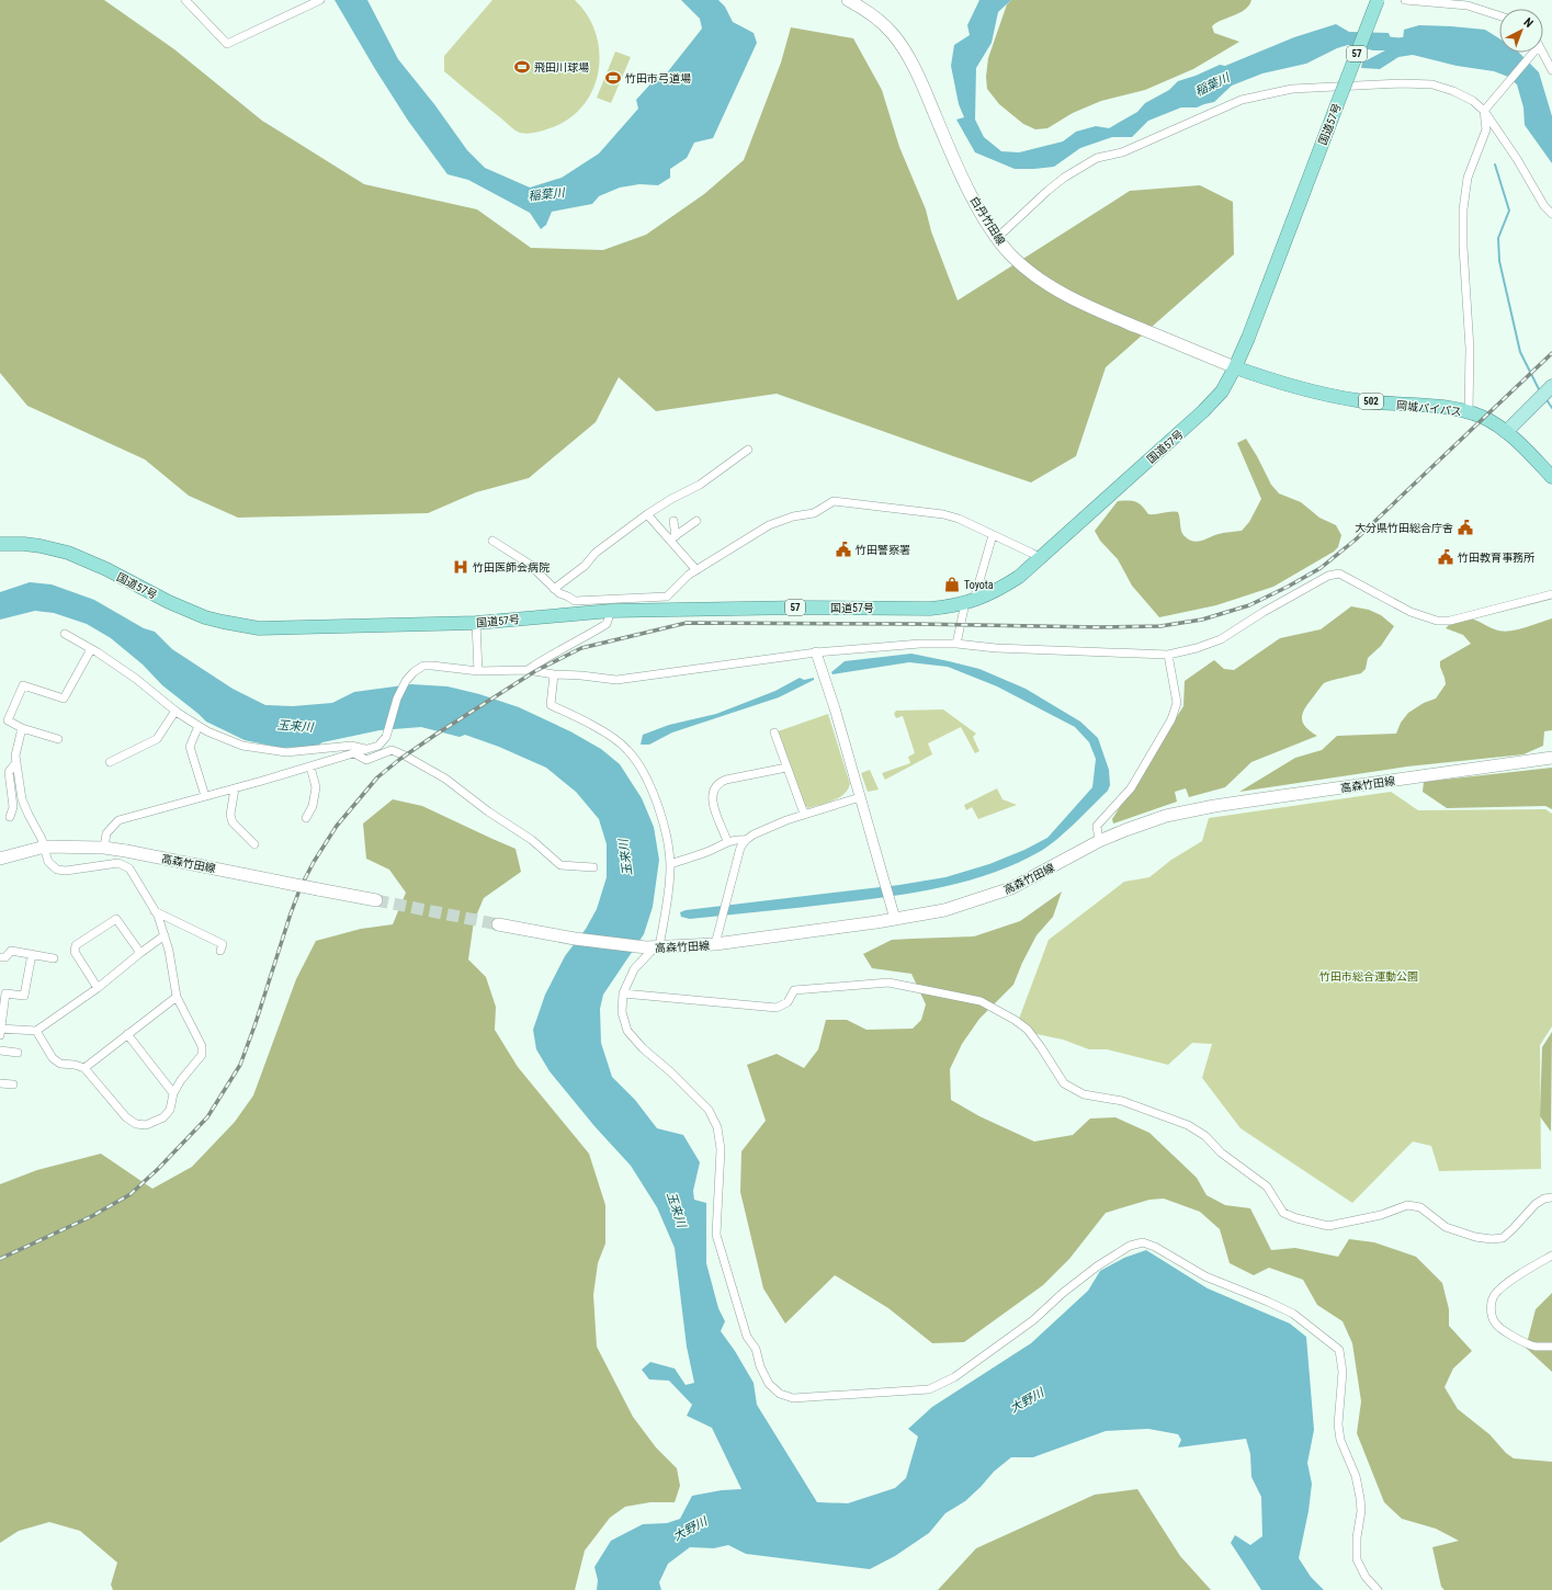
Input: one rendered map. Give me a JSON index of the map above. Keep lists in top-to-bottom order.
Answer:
{
  "streets": {
    "highway": [
      "57",
      "国道57号",
      "502",
      "岡城バイパス"
    ],
    "main road": ["白丹竹田線", "高森竹田線"]
  },
  "crossings": [
    ["国道57号", "白丹竹田線"],
    ["国道57号", "岡城バイパス"],
    ["白丹竹田線", "岡城バイパス"]
  ],
  "water": ["稲葉川", "玉来川", "大野川"],
  "parks": ["竹田市総合運動公園"],
  "places": {
    "sports": ["飛田川球場", "竹田市弓道場"],
    "public building": ["大分県竹田総合庁舎", "竹田警察署", "竹田教育事務所"],
    "hospital": ["竹田医師会病院"],
    "shop": ["Toyota"]
  },
  "north": "top right"
}
